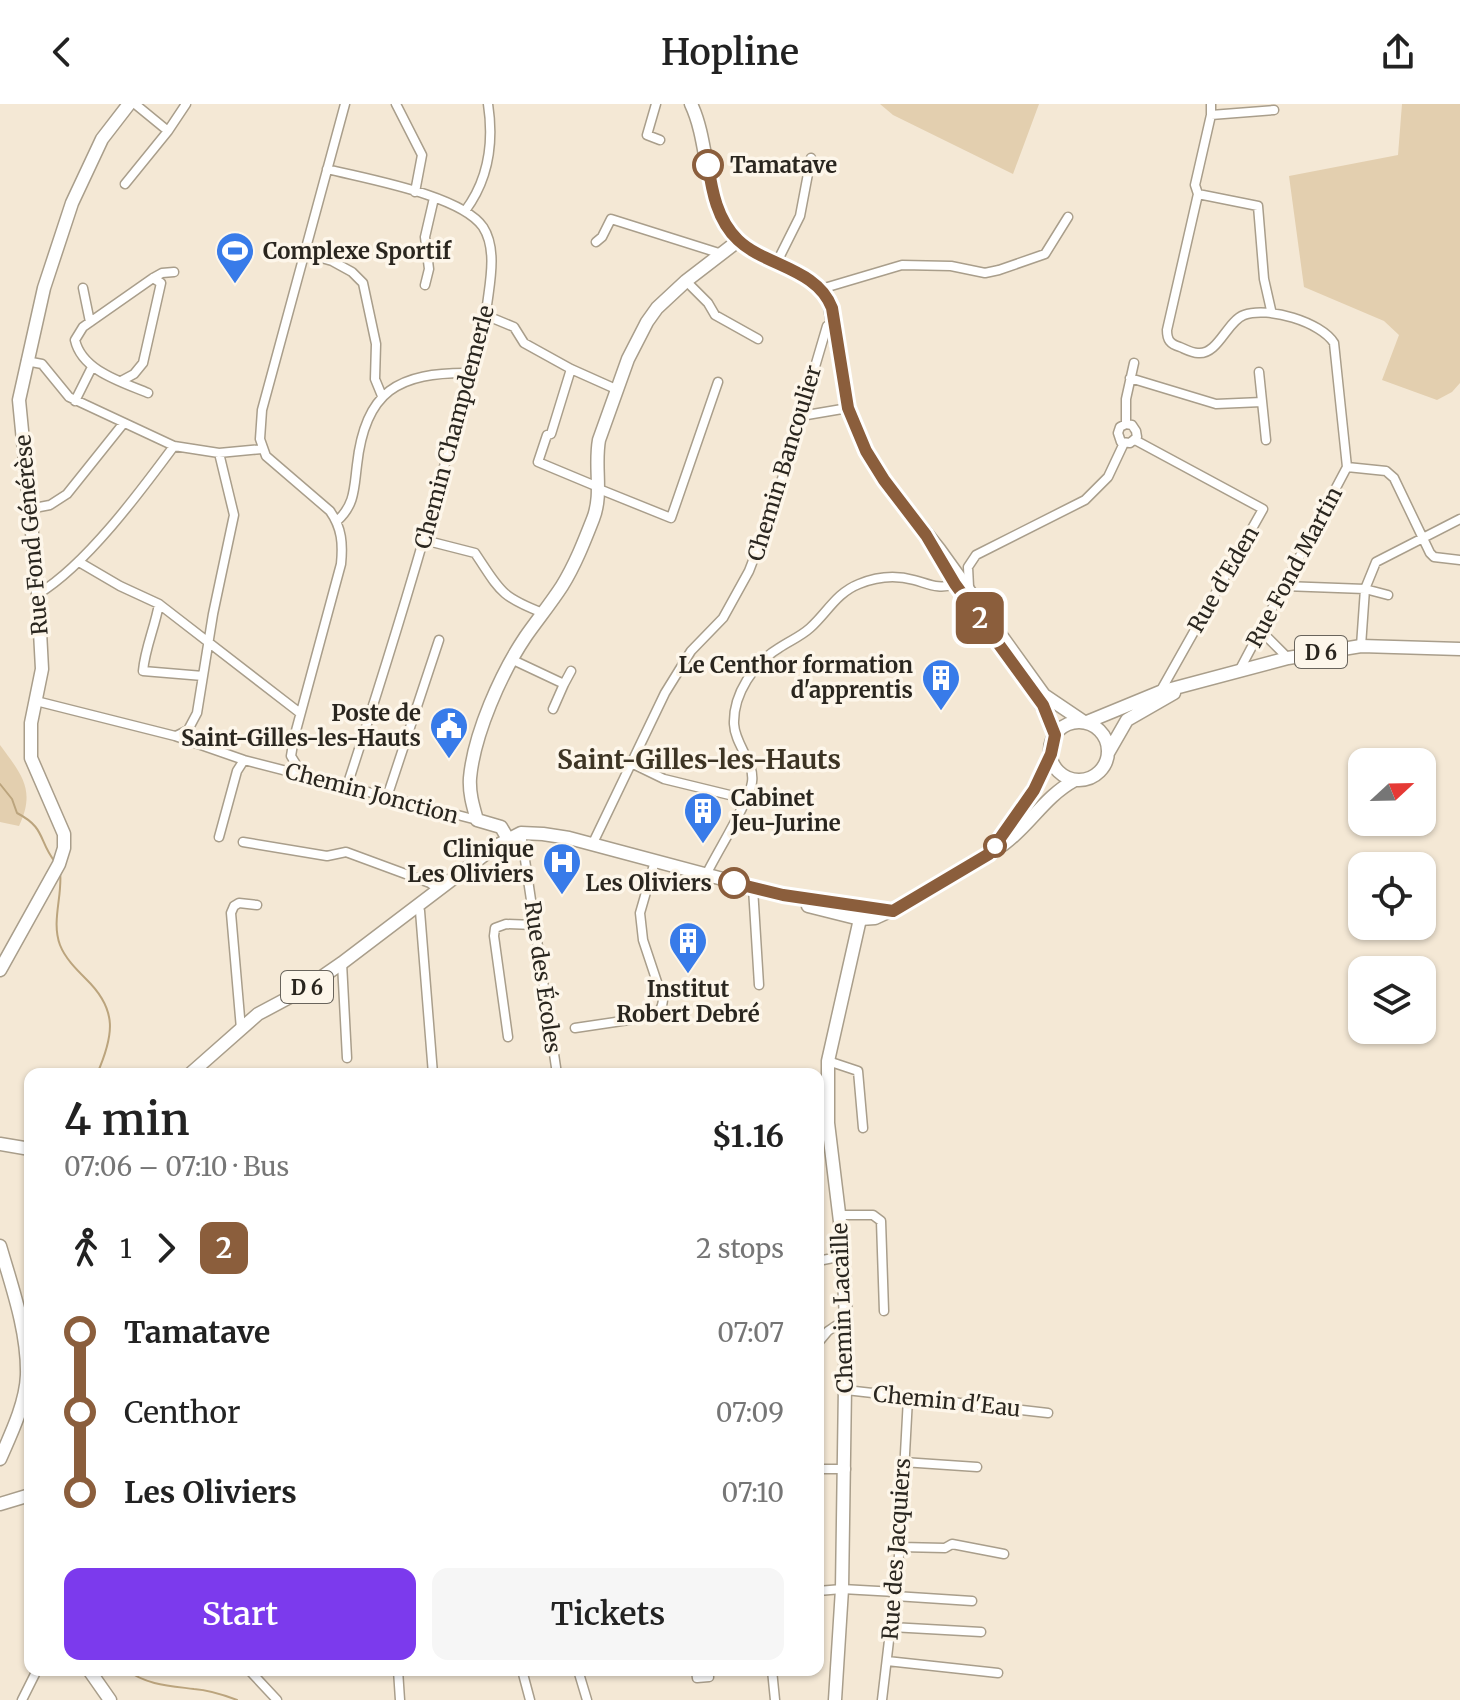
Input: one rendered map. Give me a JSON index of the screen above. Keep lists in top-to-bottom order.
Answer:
{
  "streets": {
    "main road": ["Rue Fond Générèse", "D 6", "Chemin Lacaille"],
    "street": [
      "Chemin Champdemerle",
      "Chemin Bancoulier",
      "Rue Fond Martin",
      "Rue d'Eden",
      "Chemin Jonction",
      "Rue des Écoles",
      "Chemin d'Eau",
      "Rue des Jacquiers"
    ]
  },
  "crossings": [
    ["Chemin Champdemerle", "Chemin Jonction"],
    ["Rue Fond Générèse", "Chemin Jonction"],
    ["Rue Fond Martin", "D 6"],
    ["Rue d'Eden", "D 6"],
    ["D 6", "Rue des Écoles"],
    ["Chemin Lacaille", "Chemin d'Eau"],
    ["Chemin d'Eau", "Rue des Jacquiers"]
  ],
  "districts": ["Saint-Gilles-les-Hauts"],
  "places": {
    "other": ["Tamatave", "Les Oliviers"],
    "sports": ["Complexe Sportif"],
    "building": ["Le Centhor formation d'apprentis", "Cabinet Jeu-Jurine", "Institut Robert Debré"],
    "public building": ["Poste de Saint-Gilles-les-Hauts"],
    "hospital": ["Clinique Les Oliviers"]
  },
  "lines": ["bus line 2"],
  "north": "right",
  "page": {
    "header": "Hopline",
    "on_map": "2",
    "heading": ["4 min", "07:06 – 07:10 · Bus", "$1.16"],
    "legs": ["1", "2", "2 stops"],
    "list": [
      {
        "name": "Tamatave",
        "value": "07:07"
      },
      {
        "name": "Centhor",
        "value": "07:09"
      },
      {
        "name": "Les Oliviers",
        "value": "07:10"
      }
    ],
    "buttons": ["Start", "Tickets"]
  }
}
